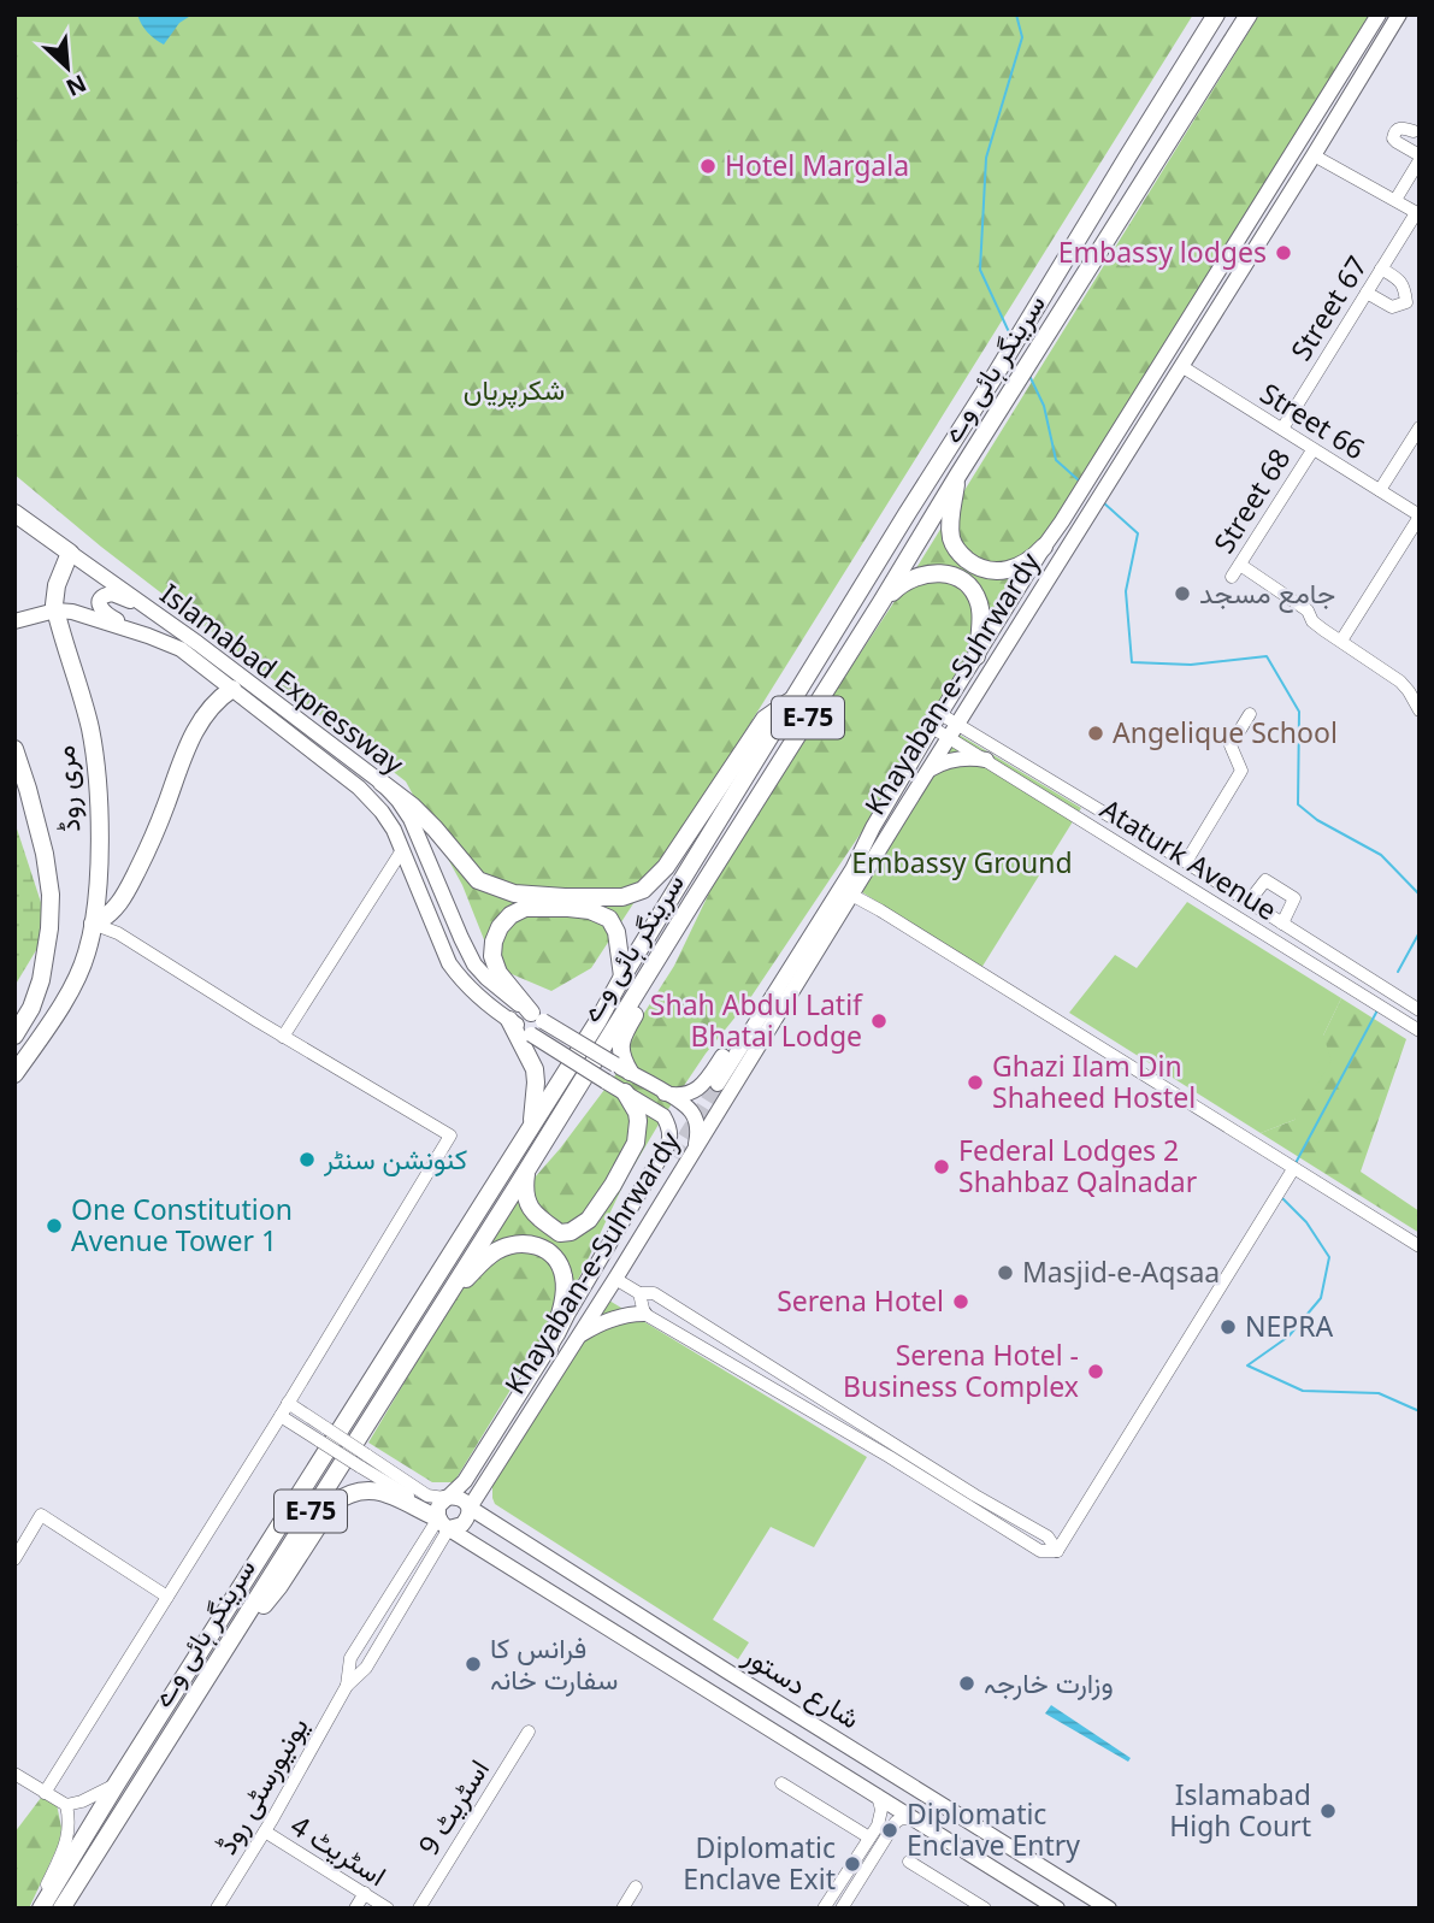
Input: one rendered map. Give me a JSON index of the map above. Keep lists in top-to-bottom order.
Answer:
{
  "streets": {
    "highway": ["سرینگر ہائی وے", "E-75", "مری روڈ"],
    "main road": ["Islamabad Expressway", "Khayaban-e-Suhrwardy", "شارع دستور"],
    "street": [
      "Street 67",
      "Street 66",
      "Street 68",
      "Ataturk Avenue",
      "یونیورسٹی روڈ",
      "اسٹریٹ 9",
      "اسٹریٹ 4"
    ]
  },
  "crossings": [
    ["Street 67", "Street 66"],
    ["Street 66", "Street 68"],
    ["Street 66", "Khayaban-e-Suhrwardy"],
    ["Islamabad Expressway", "Khayaban-e-Suhrwardy"],
    ["Islamabad Expressway", "مری روڈ"],
    ["Khayaban-e-Suhrwardy", "Ataturk Avenue"],
    ["Khayaban-e-Suhrwardy", "شارع دستور"],
    ["Khayaban-e-Suhrwardy", "یونیورسٹی روڈ"],
    ["شارع دستور", "یونیورسٹی روڈ"],
    ["یونیورسٹی روڈ", "اسٹریٹ 4"]
  ],
  "parks": ["شکرپریاں", "Embassy Ground"],
  "places": [
    "Hotel Margala",
    "Embassy lodges",
    "جامع مسجد",
    "Angelique School",
    "Shah Abdul Latif Bhatai Lodge",
    "Ghazi Ilam Din Shaheed Hostel",
    "کنونشن سنٹر",
    "Federal Lodges 2 Shahbaz Qalnadar",
    "One Constitution Avenue Tower 1",
    "Masjid-e-Aqsaa",
    "Serena Hotel",
    "NEPRA",
    "Serena Hotel - Business Complex",
    "فرانس کا سفارت خانہ",
    "وزارت خارجہ",
    "Islamabad High Court",
    "Diplomatic Enclave Entry",
    "Diplomatic Enclave Exit"
  ],
  "north": "bottom right"
}
